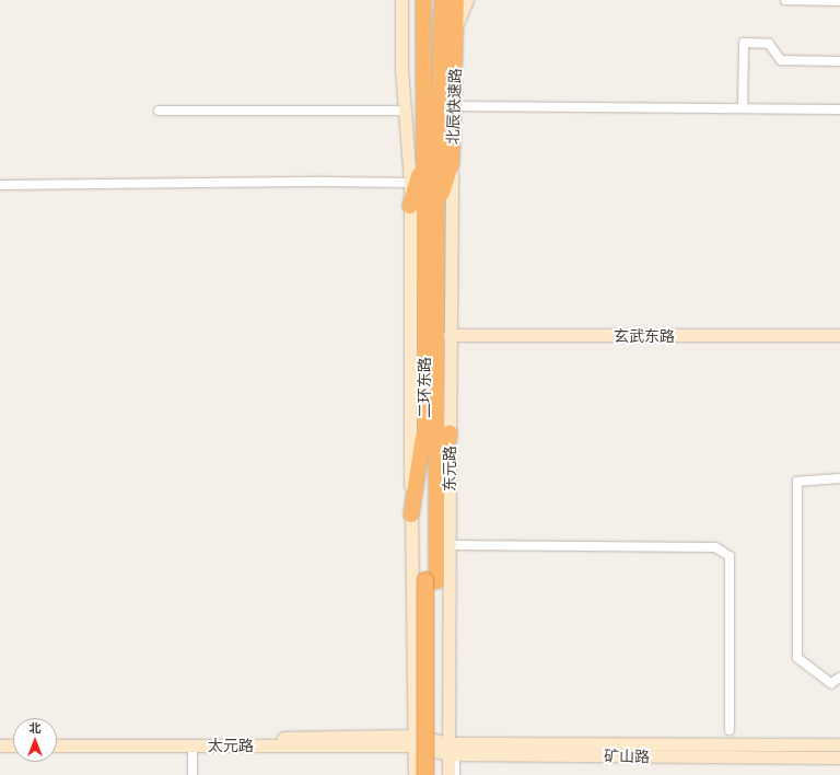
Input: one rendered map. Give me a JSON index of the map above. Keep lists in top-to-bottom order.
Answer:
{
  "streets": {
    "highway": ["北辰快速路", "二环东路"],
    "main road": [
      "玄武东路",
      "东元路",
      "太元路",
      "矿山路"
    ]
  },
  "crossings": [
    ["北辰快速路", "东元路"],
    ["玄武东路", "东元路"],
    ["东元路", "矿山路"],
    ["太元路", "矿山路"]
  ],
  "north": "top"
}
